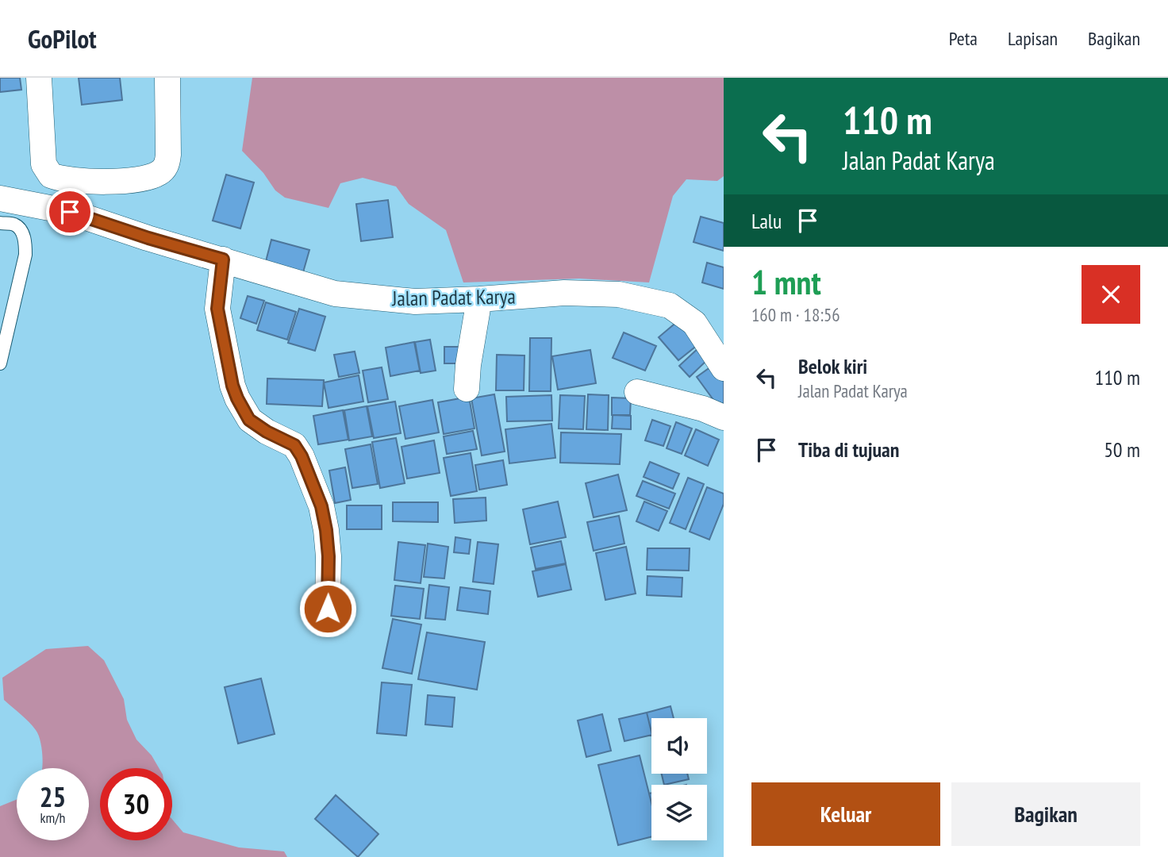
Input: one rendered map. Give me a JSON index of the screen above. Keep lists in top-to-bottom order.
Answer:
{
  "streets": {
    "street": ["Jalan Padat Karya"]
  },
  "page": {
    "header": "GoPilot",
    "nav": ["Peta", "Lapisan", "Bagikan"],
    "turn": ["110 m", "Jalan Padat Karya"],
    "then": "Lalu",
    "heading": ["1 mnt", "160 m · 18:56"],
    "list": [
      {
        "name": "Belok kiri",
        "note": "Jalan Padat Karya",
        "value": "110 m"
      },
      {
        "name": "Tiba di tujuan",
        "value": "50 m"
      }
    ],
    "speed": "25 km/h",
    "limit": "30",
    "buttons": ["Keluar", "Bagikan"]
  }
}
